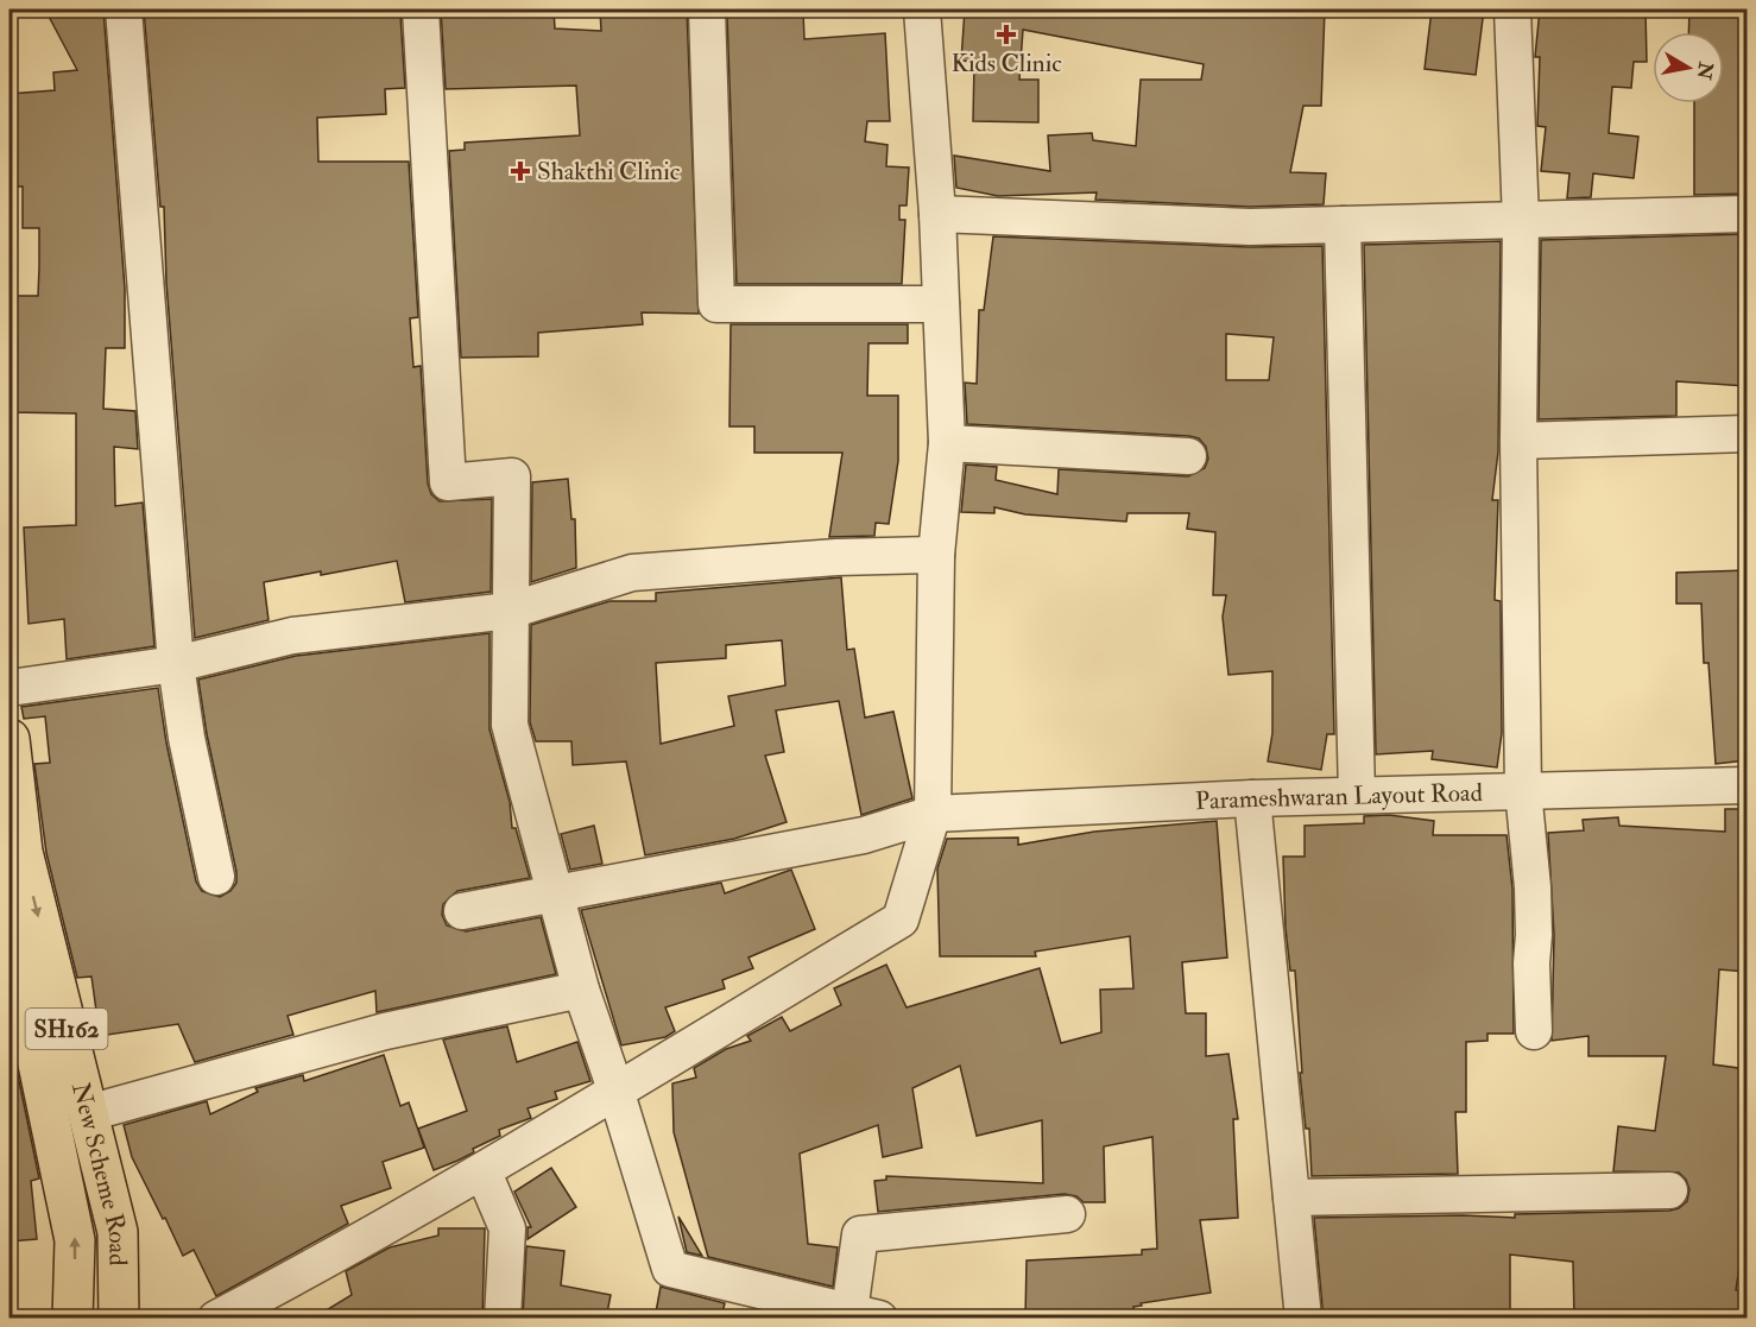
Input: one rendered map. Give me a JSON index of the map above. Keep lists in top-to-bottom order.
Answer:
{
  "streets": {
    "main road": ["SH162", "New Scheme Road"],
    "street": ["Parameshwaran Layout Road"]
  },
  "places": {
    "health": ["Kids Clinic", "Shakthi Clinic"]
  },
  "north": "right"
}
